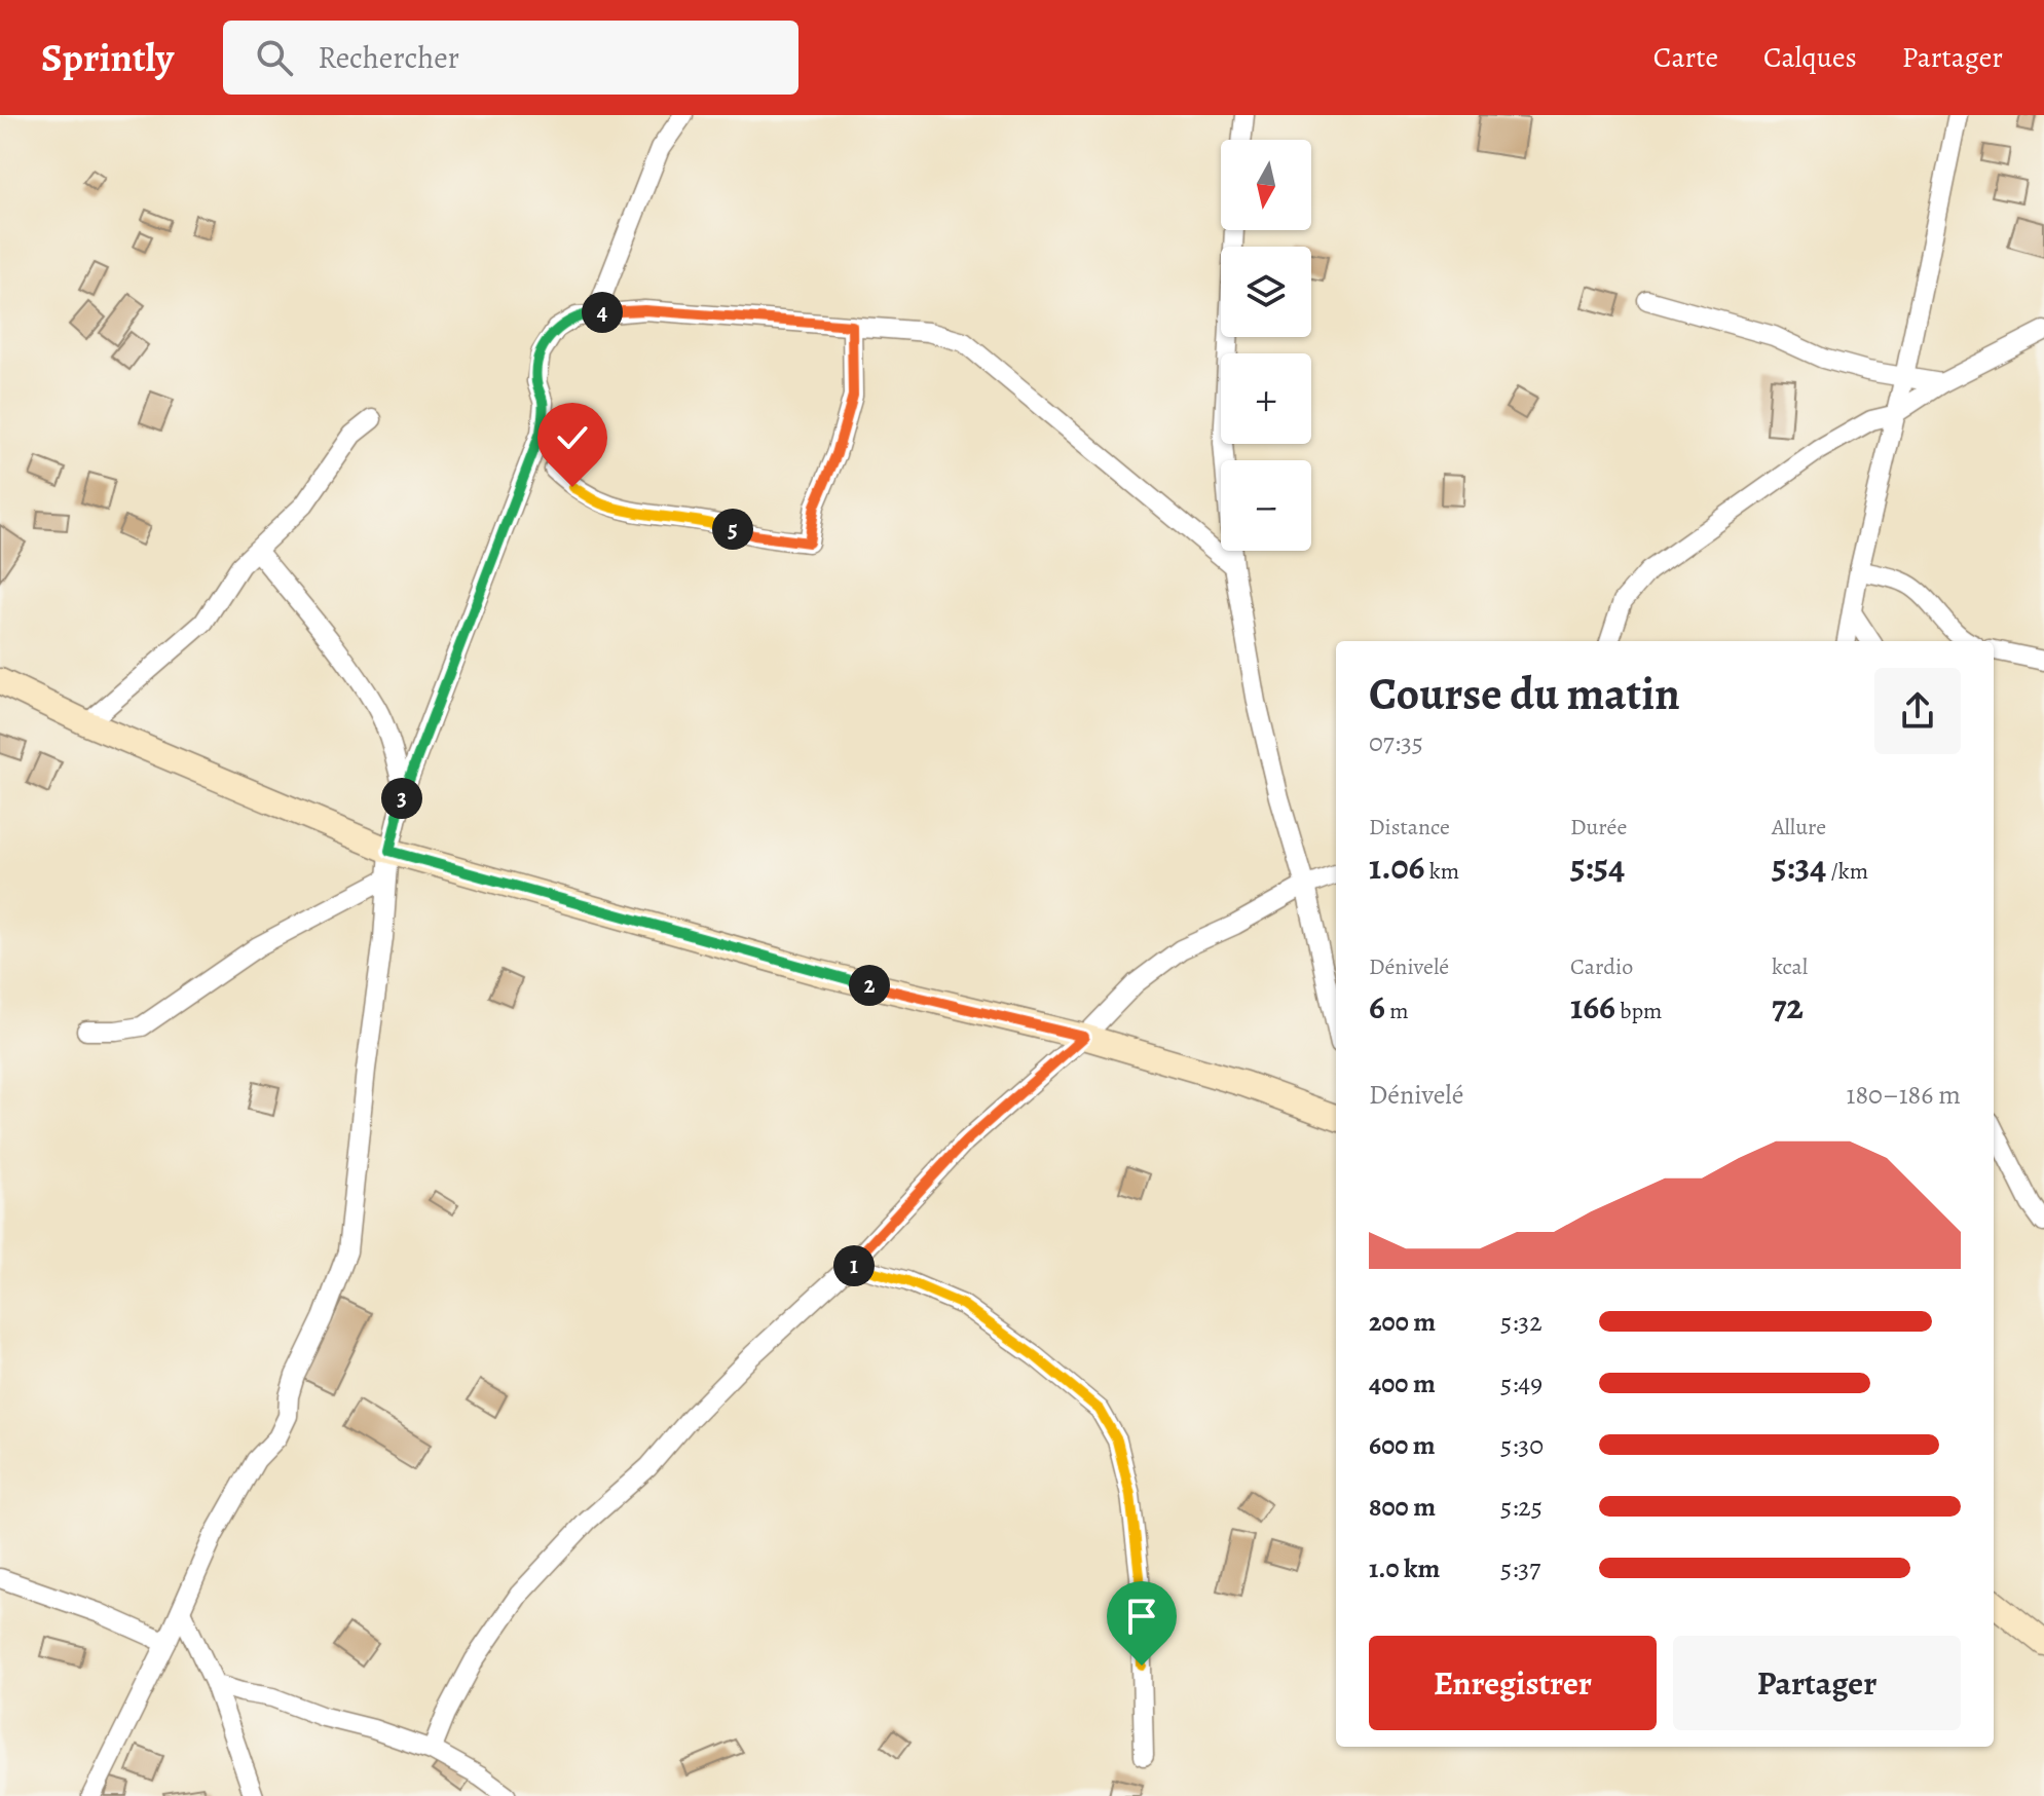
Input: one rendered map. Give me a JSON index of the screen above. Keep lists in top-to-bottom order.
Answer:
{
  "north": "bottom",
  "page": {
    "header": "Sprintly",
    "search": "Rechercher",
    "nav": ["Carte", "Calques", "Partager"],
    "map_buttons": ["+", "−"],
    "pins": [
      "4",
      "5",
      "3",
      "2",
      "1"
    ],
    "heading": ["Course du matin", "07:35"],
    "stats": [
      ["Distance", "1.06 km"],
      ["Durée", "5:54"],
      ["Allure", "5:34 /km"],
      ["Dénivelé", "6 m"],
      ["Cardio", "166 bpm"],
      ["kcal", "72"]
    ],
    "chart": ["Dénivelé", "180–186 m"],
    "list": [
      {
        "name": "200 m",
        "note": "5:32"
      },
      {
        "name": "400 m",
        "note": "5:49"
      },
      {
        "name": "600 m",
        "note": "5:30"
      },
      {
        "name": "800 m",
        "note": "5:25"
      },
      {
        "name": "1.0 km",
        "note": "5:37"
      }
    ],
    "buttons": ["Enregistrer", "Partager"]
  }
}
